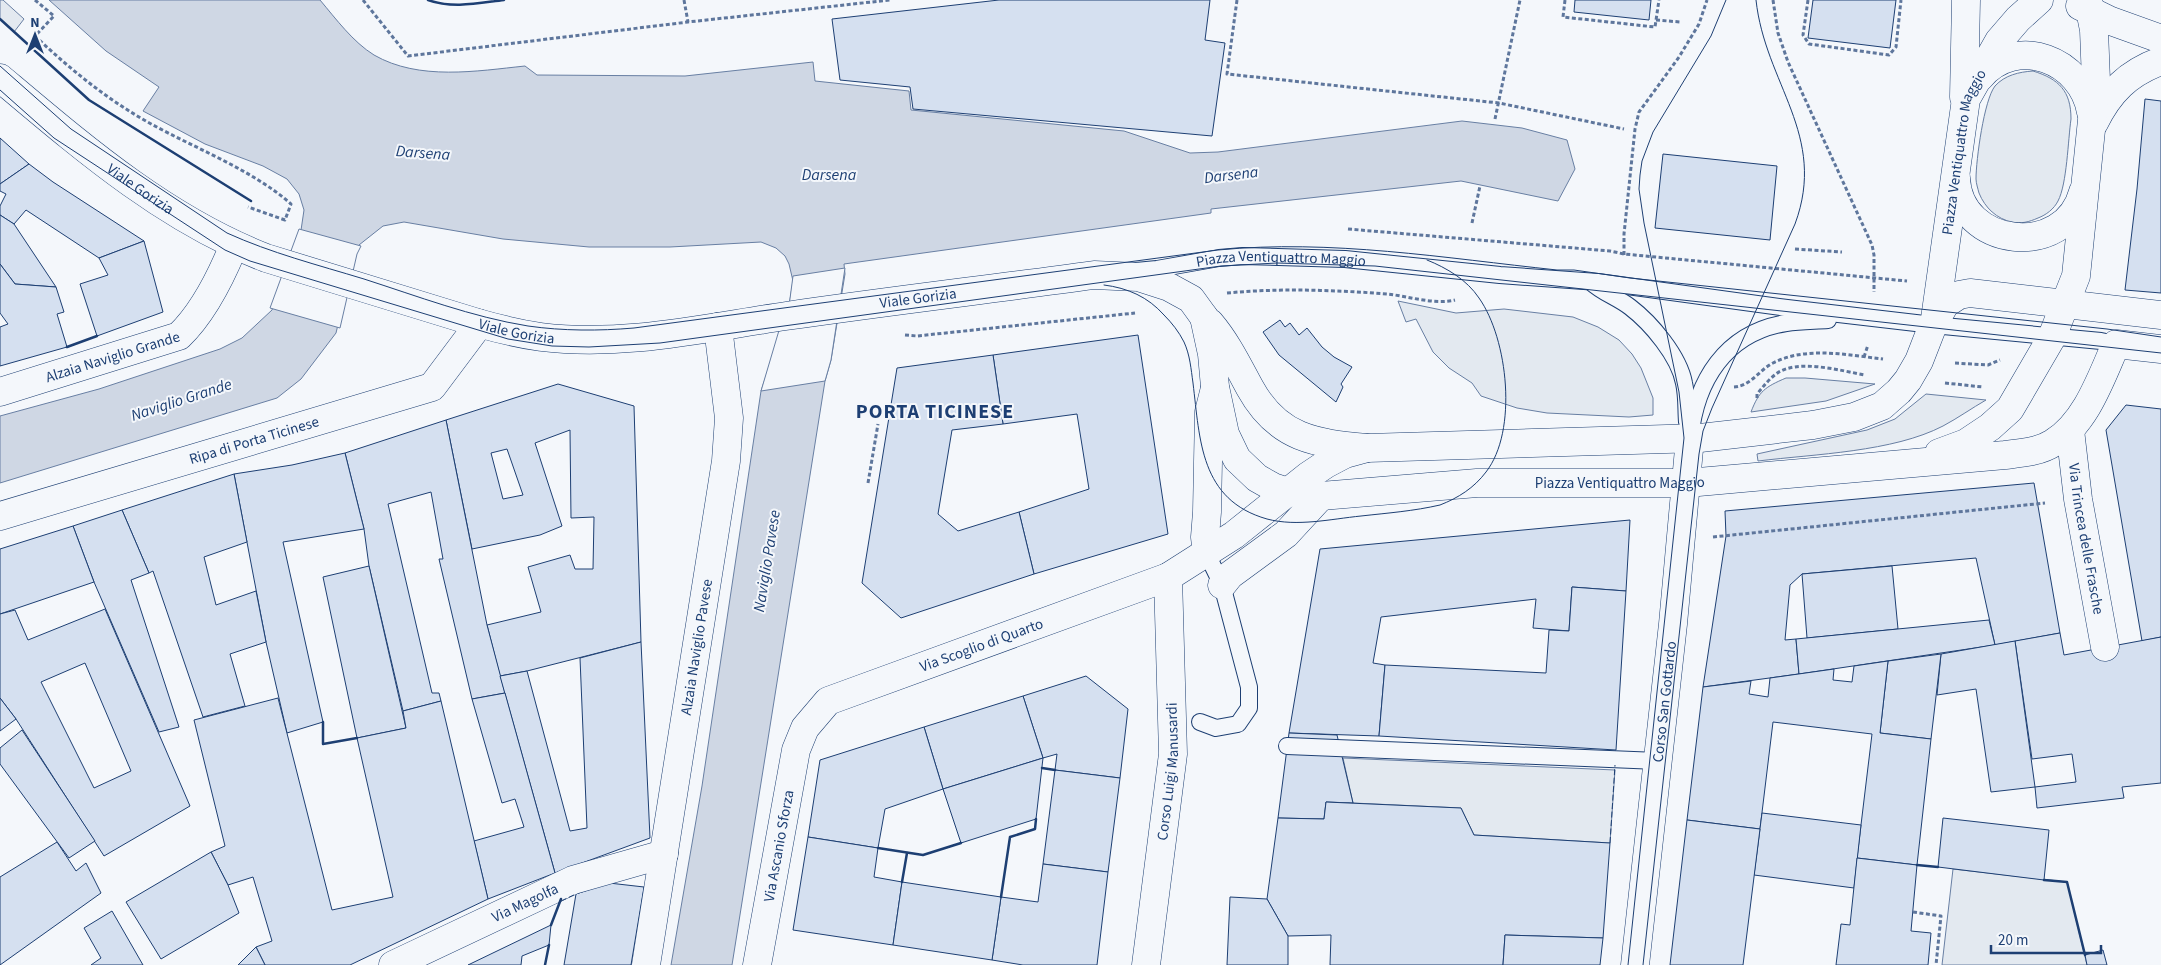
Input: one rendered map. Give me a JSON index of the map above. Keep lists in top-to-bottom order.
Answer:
{
  "streets": {
    "street": [
      "Piazza Ventiquattro Maggio",
      "Viale Gorizia",
      "Alzaia Naviglio Grande",
      "Ripa di Porta Ticinese",
      "Via Trincea delle Frasche",
      "Via Scoglio di Quarto",
      "Alzaia Naviglio Pavese",
      "Corso San Gottardo",
      "Corso Luigi Manusardi",
      "Via Ascanio Sforza",
      "Via Magolfa"
    ]
  },
  "crossings": [
    ["Piazza Ventiquattro Maggio", "Viale Gorizia"],
    ["Piazza Ventiquattro Maggio", "Via Trincea delle Frasche"],
    ["Piazza Ventiquattro Maggio", "Via Scoglio di Quarto"],
    ["Piazza Ventiquattro Maggio", "Corso San Gottardo"],
    ["Piazza Ventiquattro Maggio", "Corso Luigi Manusardi"],
    ["Viale Gorizia", "Alzaia Naviglio Grande"],
    ["Viale Gorizia", "Ripa di Porta Ticinese"],
    ["Viale Gorizia", "Alzaia Naviglio Pavese"],
    ["Via Scoglio di Quarto", "Corso Luigi Manusardi"],
    ["Via Scoglio di Quarto", "Via Ascanio Sforza"],
    ["Alzaia Naviglio Pavese", "Via Magolfa"]
  ],
  "districts": ["PORTA TICINESE"],
  "water": ["Darsena", "Naviglio Grande", "Naviglio Pavese"],
  "scale_bar": "20 m",
  "north": "top"
}
